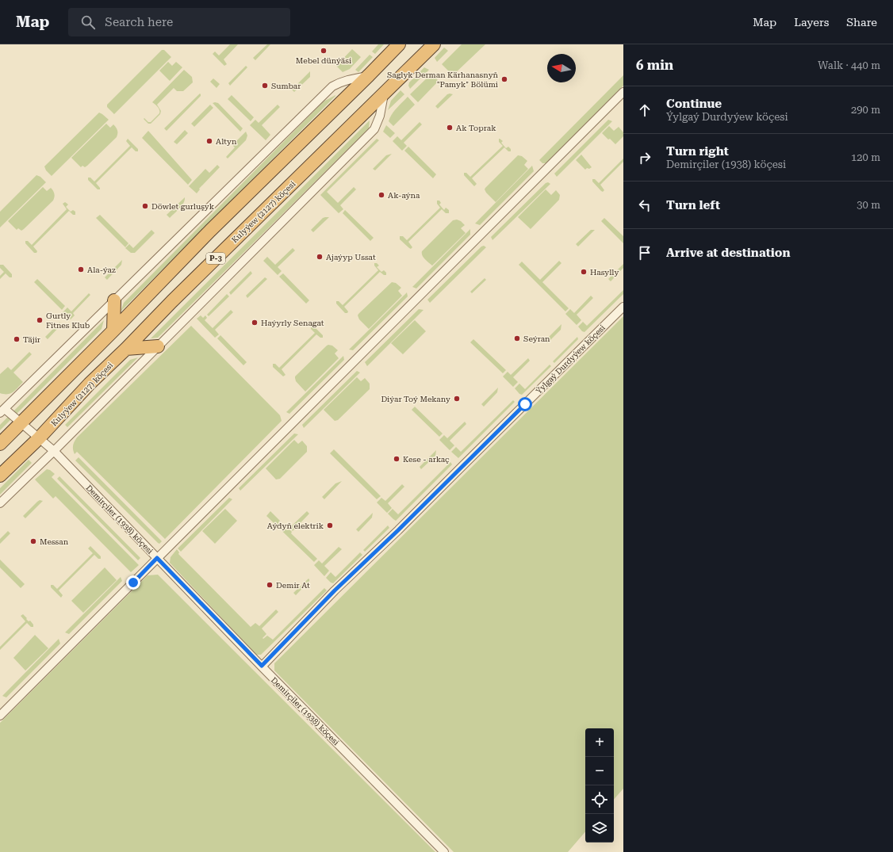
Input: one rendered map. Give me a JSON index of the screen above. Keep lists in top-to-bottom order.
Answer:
{
  "streets": {
    "highway": ["Kulyýew (2127) köçesi", "P-3"],
    "street": ["Ýylgaý Durdyýew köçesi", "Demirçiler (1938) köçesi"]
  },
  "crossings": [
    ["Kulyýew (2127) köçesi", "Demirçiler (1938) köçesi"],
    ["Ýylgaý Durdyýew köçesi", "Demirçiler (1938) köçesi"]
  ],
  "places": [
    "Mebel dünýäsi",
    "Saglyk Derman Kärhanasnyň \"Pamyk\" Bölümi",
    "Sumbar",
    "Ak Toprak",
    "Altyn",
    "Ak-aýna",
    "Döwlet gurluşyk",
    "Ajaýyp Ussat",
    "Ala-ýaz",
    "Hasylly",
    "Gurtly Fitnes Klub",
    "Haýyrly Senagat",
    "Seýran",
    "Täjir",
    "Diýar Toý Mekany",
    "Kese - arkaç",
    "Aýdyň elektrik",
    "Messan",
    "Demir At"
  ],
  "north": "left",
  "page": {
    "header": "Map",
    "search": "Search here",
    "nav": ["Map", "Layers", "Share"],
    "heading": ["6 min", "Walk · 440 m"],
    "list": [
      ["Continue", "Ýylgaý Durdyýew köçesi", "290 m"],
      ["Turn right", "Demirçiler (1938) köçesi", "120 m"],
      ["Turn left", "30 m"],
      "Arrive at destination"
    ],
    "map_buttons": ["+", "−"]
  }
}
